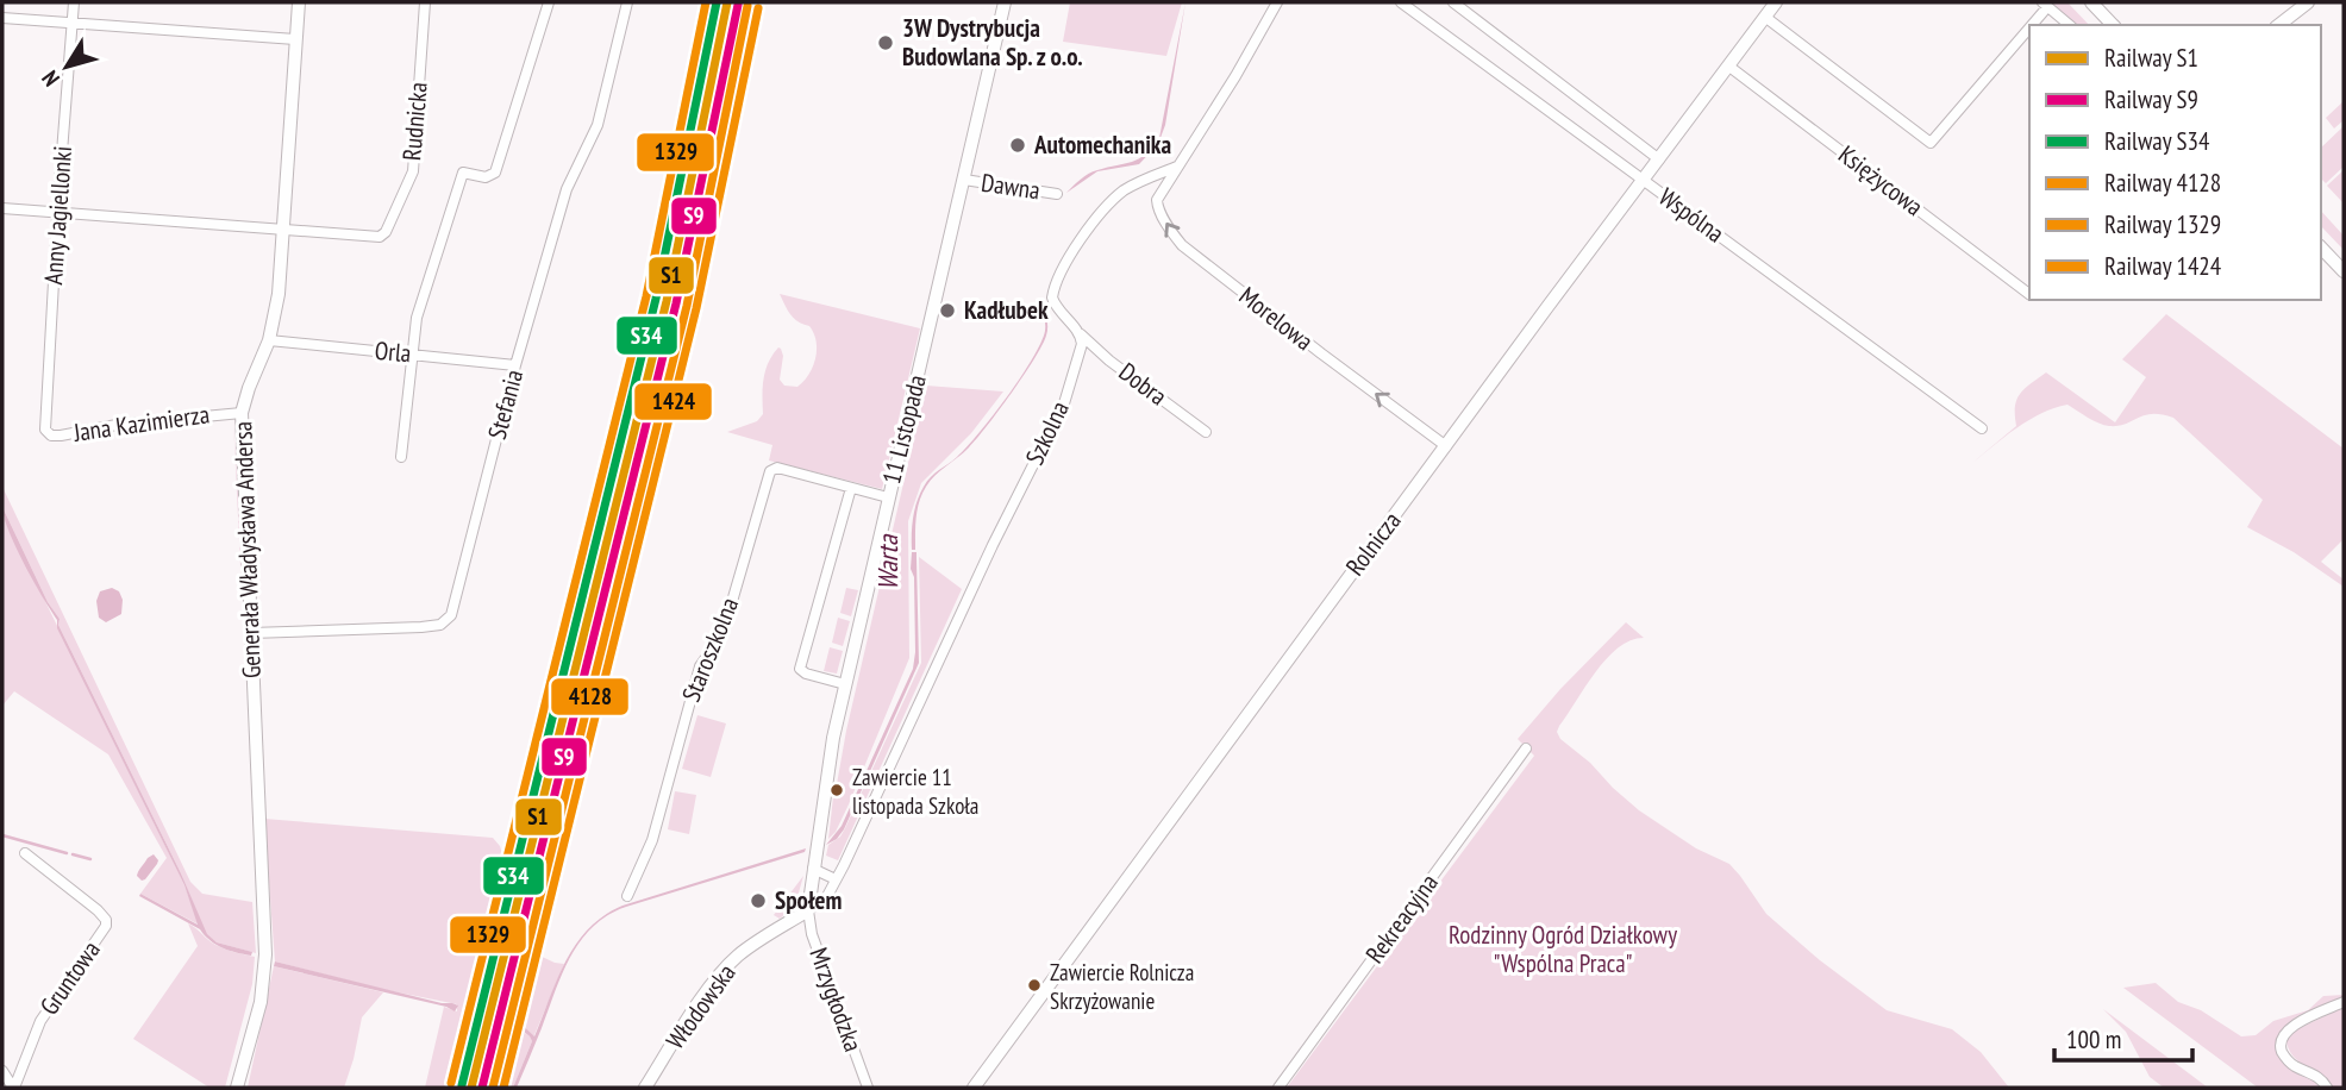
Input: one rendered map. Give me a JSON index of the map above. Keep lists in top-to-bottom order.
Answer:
{
  "streets": {
    "street": [
      "Rudnicka",
      "Księżycowa",
      "Dawna",
      "Anny Jagiellonki",
      "Wspólna",
      "Morelowa",
      "Orla",
      "Dobra",
      "Stefania",
      "Jana Kazimierza",
      "11 Listopada",
      "Szkolna",
      "Rolnicza",
      "Generała Władysława Andersa",
      "Staroszkolna",
      "Rekreacyjna",
      "Gruntowa",
      "Mrzygłodzka",
      "Włodowska"
    ]
  },
  "crossings": [
    ["Rudnicka", "Generała Władysława Andersa"],
    ["Księżycowa", "Rolnicza"],
    ["Dawna", "11 Listopada"],
    ["Anny Jagiellonki", "Jana Kazimierza"],
    ["Wspólna", "Rolnicza"],
    ["Morelowa", "Rolnicza"],
    ["Orla", "Stefania"],
    ["Orla", "Generała Władysława Andersa"],
    ["Dobra", "Szkolna"],
    ["Stefania", "Generała Władysława Andersa"],
    ["Jana Kazimierza", "Generała Władysława Andersa"],
    ["11 Listopada", "Szkolna"],
    ["11 Listopada", "Staroszkolna"],
    ["11 Listopada", "Mrzygłodzka"],
    ["11 Listopada", "Włodowska"],
    ["Szkolna", "Mrzygłodzka"],
    ["Szkolna", "Włodowska"],
    ["Mrzygłodzka", "Włodowska"]
  ],
  "one_way": ["Morelowa"],
  "water": ["Warta"],
  "parks": ["Rodzinny Ogród Działkowy \"Wspólna Praca\""],
  "places": [
    "3W Dystrybucja Budowlana Sp. z o.o.",
    "Automechanika",
    "Kadłubek",
    "Zawiercie 11 listopada Szkoła",
    "Społem",
    "Zawiercie Rolnicza Skrzyżowanie"
  ],
  "lines": [
    "rail line S1",
    "rail line S34",
    "rail line 1329",
    "rail line S9",
    "rail line 4128",
    "rail line 1424"
  ],
  "legend": [
    "Railway S1",
    "Railway S9",
    "Railway S34",
    "Railway 4128",
    "Railway 1329",
    "Railway 1424"
  ],
  "scale_bar": "100 m",
  "north": "bottom left"
}
